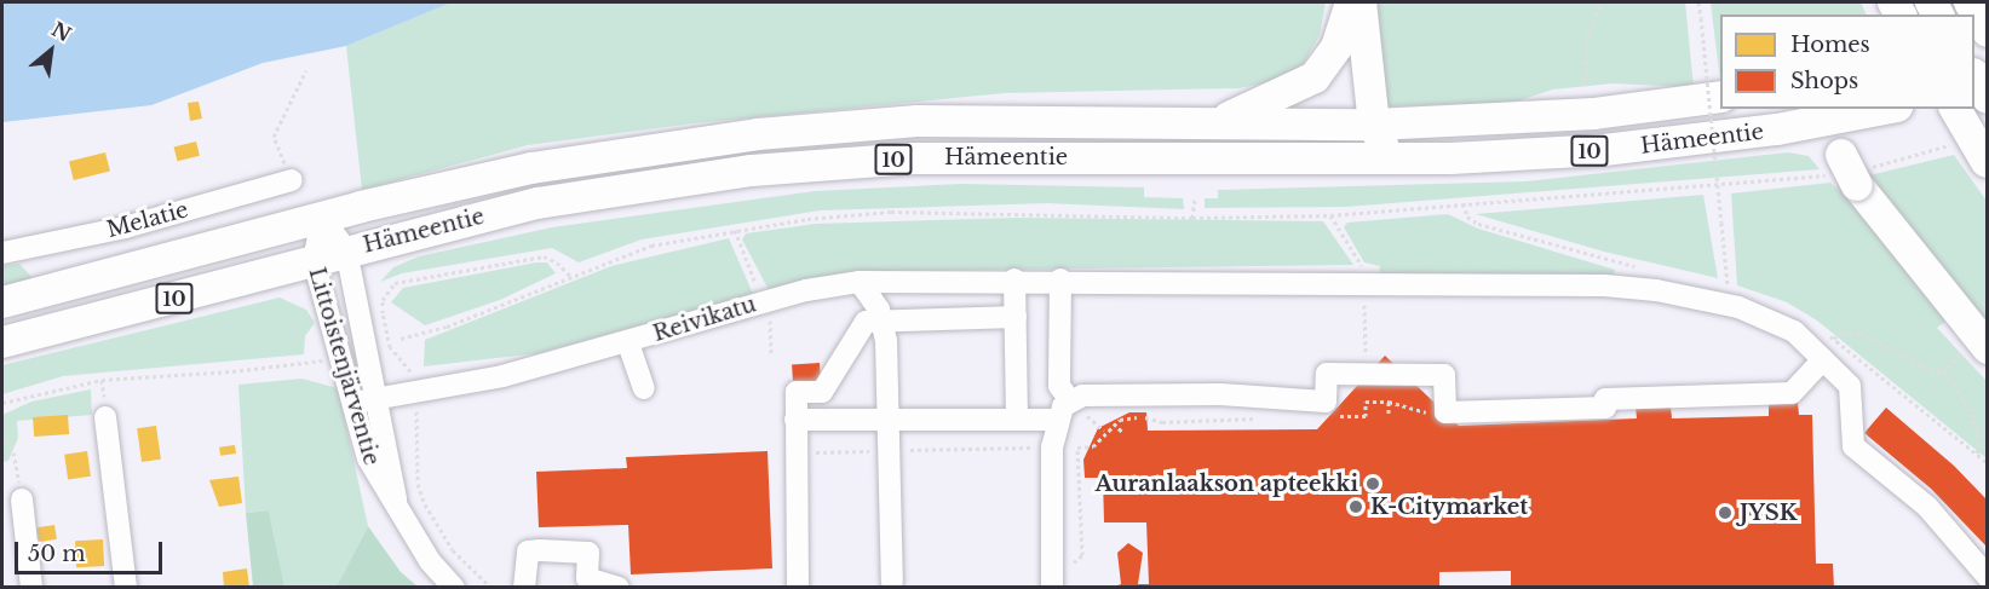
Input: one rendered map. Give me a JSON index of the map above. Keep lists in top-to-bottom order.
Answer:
{
  "streets": {
    "highway": ["Hämeentie", "10"],
    "street": ["Melatie", "Reivikatu", "Littoistenjärventie"]
  },
  "crossings": [
    ["Hämeentie", "Littoistenjärventie"],
    ["Reivikatu", "Littoistenjärventie"]
  ],
  "places": ["Auranlaakson apteekki", "K-Citymarket", "JYSK"],
  "legend": ["Homes", "Shops"],
  "scale_bar": "50 m",
  "north": "top right"
}
